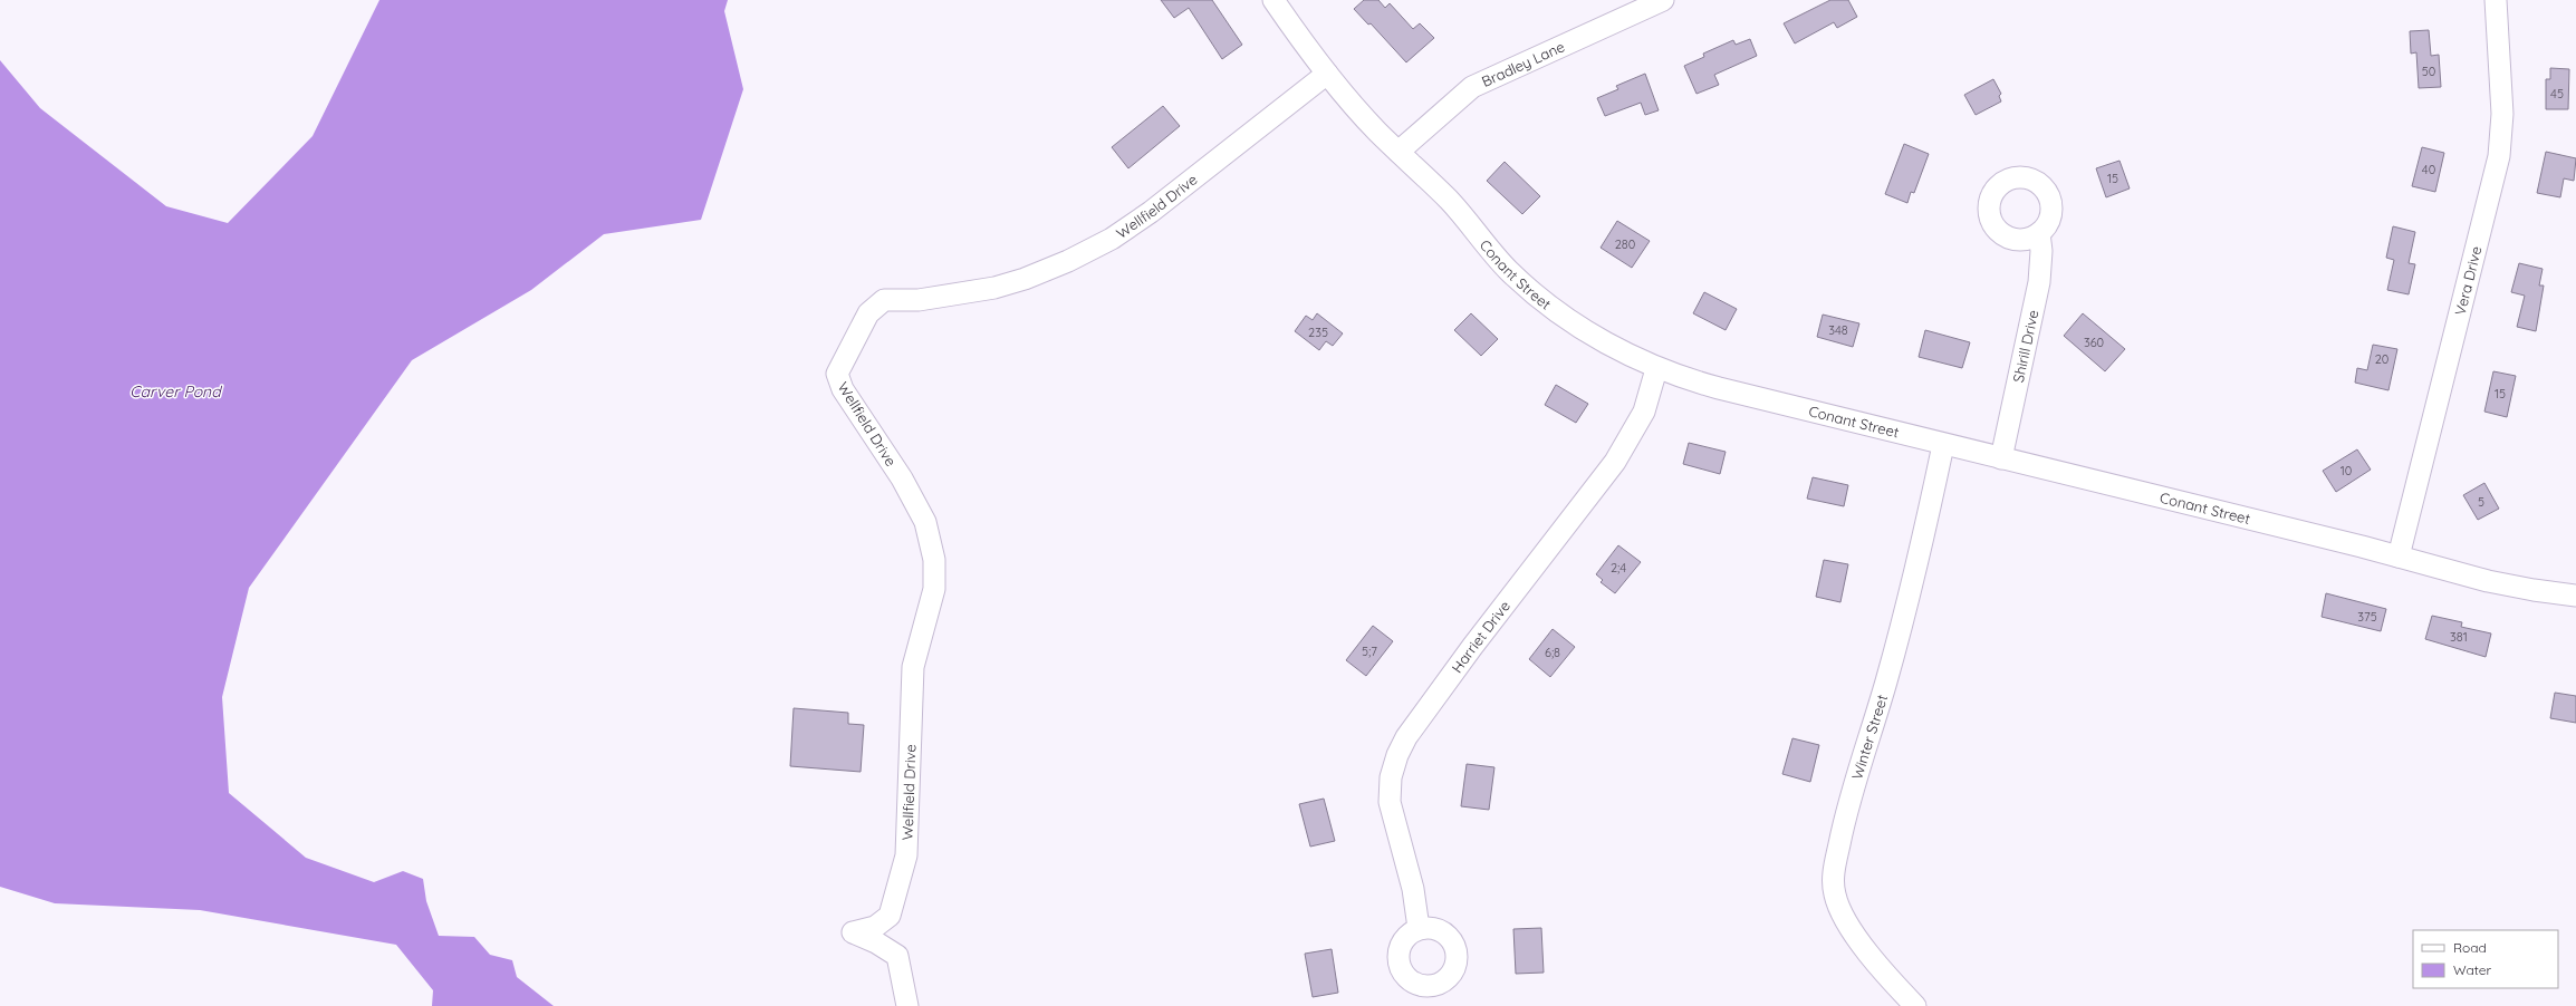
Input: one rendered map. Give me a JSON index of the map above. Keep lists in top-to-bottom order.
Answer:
{
  "streets": {
    "street": [
      "Bradley Lane",
      "Wellfield Drive",
      "Conant Street",
      "Vera Drive",
      "Shirill Drive",
      "Harriet Drive",
      "Winter Street"
    ]
  },
  "crossings": [
    ["Bradley Lane", "Conant Street"],
    ["Wellfield Drive", "Conant Street"],
    ["Conant Street", "Vera Drive"],
    ["Conant Street", "Shirill Drive"],
    ["Conant Street", "Harriet Drive"],
    ["Conant Street", "Winter Street"]
  ],
  "water": ["Carver Pond"],
  "house_numbers": [
    "50",
    "45",
    "40",
    "15",
    "280",
    "348",
    "235",
    "360",
    "20",
    "15",
    "10",
    "5",
    "2;4",
    "375",
    "381",
    "5;7",
    "6;8"
  ],
  "legend": ["Road", "Water"]
}
